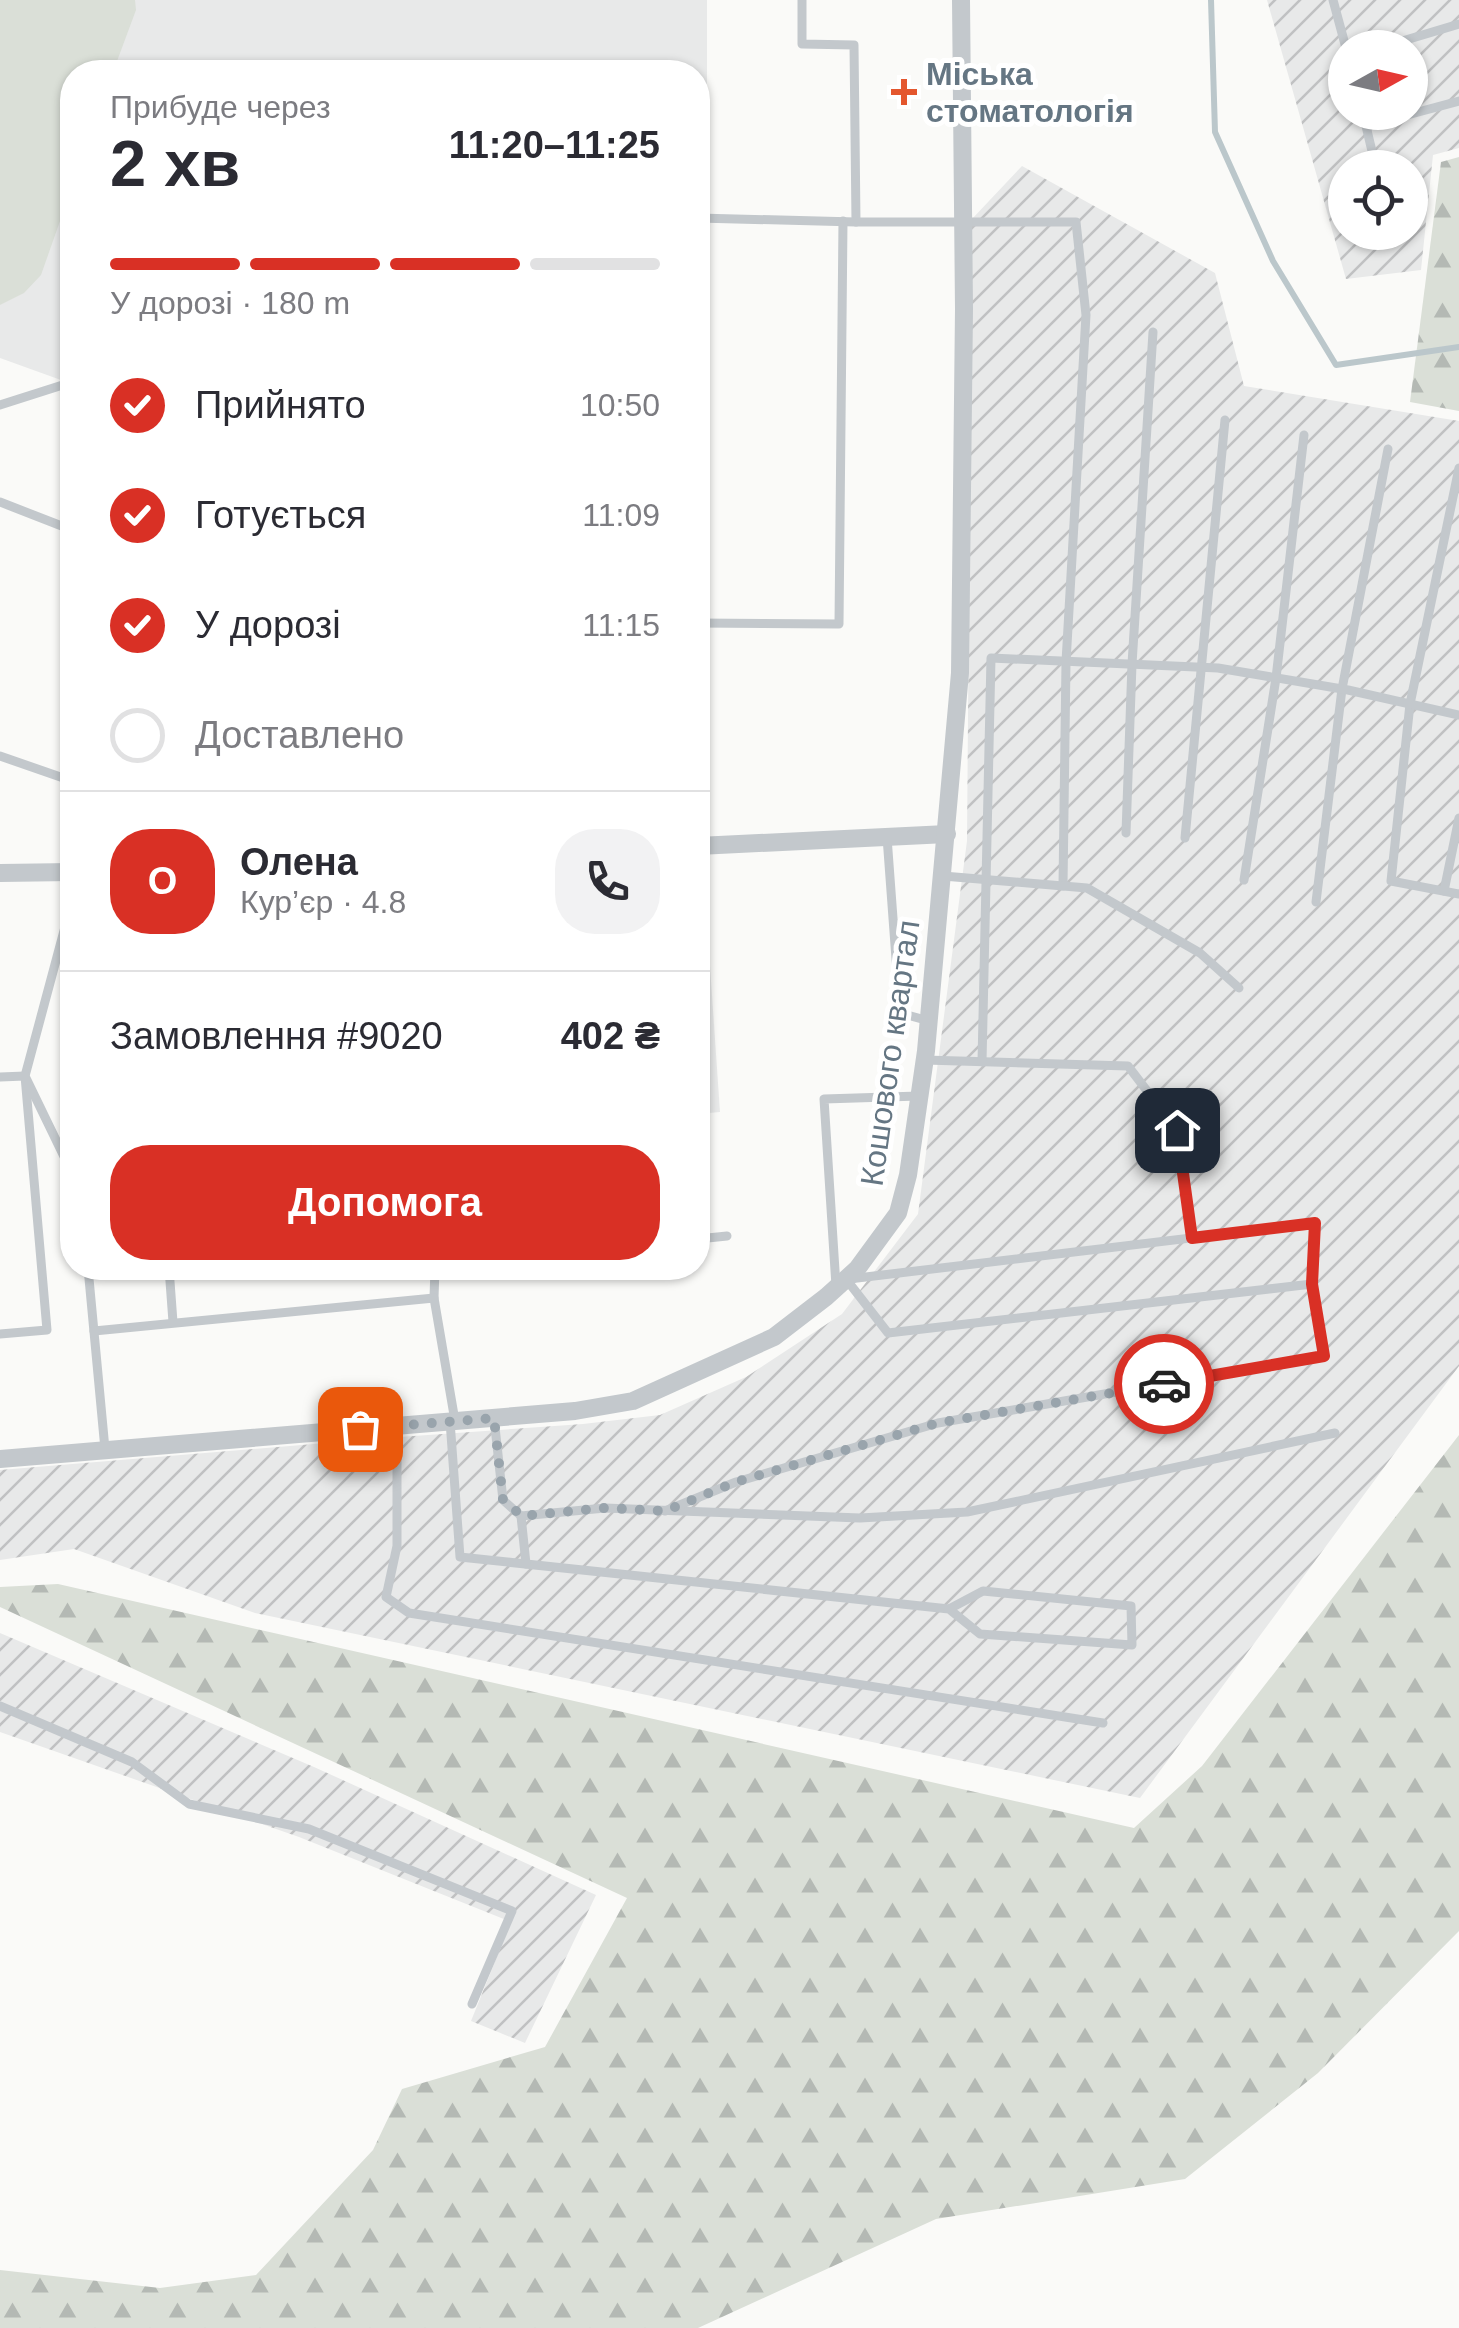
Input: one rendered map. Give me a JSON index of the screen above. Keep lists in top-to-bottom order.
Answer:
{
  "streets": {
    "street": ["Кошового квартал"]
  },
  "places": {
    "health": ["Міська стоматологія"]
  },
  "north": "right",
  "page": {
    "heading": ["2 хв", "Прибуде через", "11:20–11:25"],
    "panel": [
      "Олена",
      "Кур’єр · 4.8",
      "Замовлення #9020",
      "402 ₴"
    ],
    "bar": "У дорозі · 180 m",
    "list": [
      ["Прийнято", "10:50"],
      ["Готується", "11:09"],
      ["У дорозі", "11:15"],
      "Доставлено"
    ],
    "round": "О",
    "buttons": "Допомога"
  }
}
